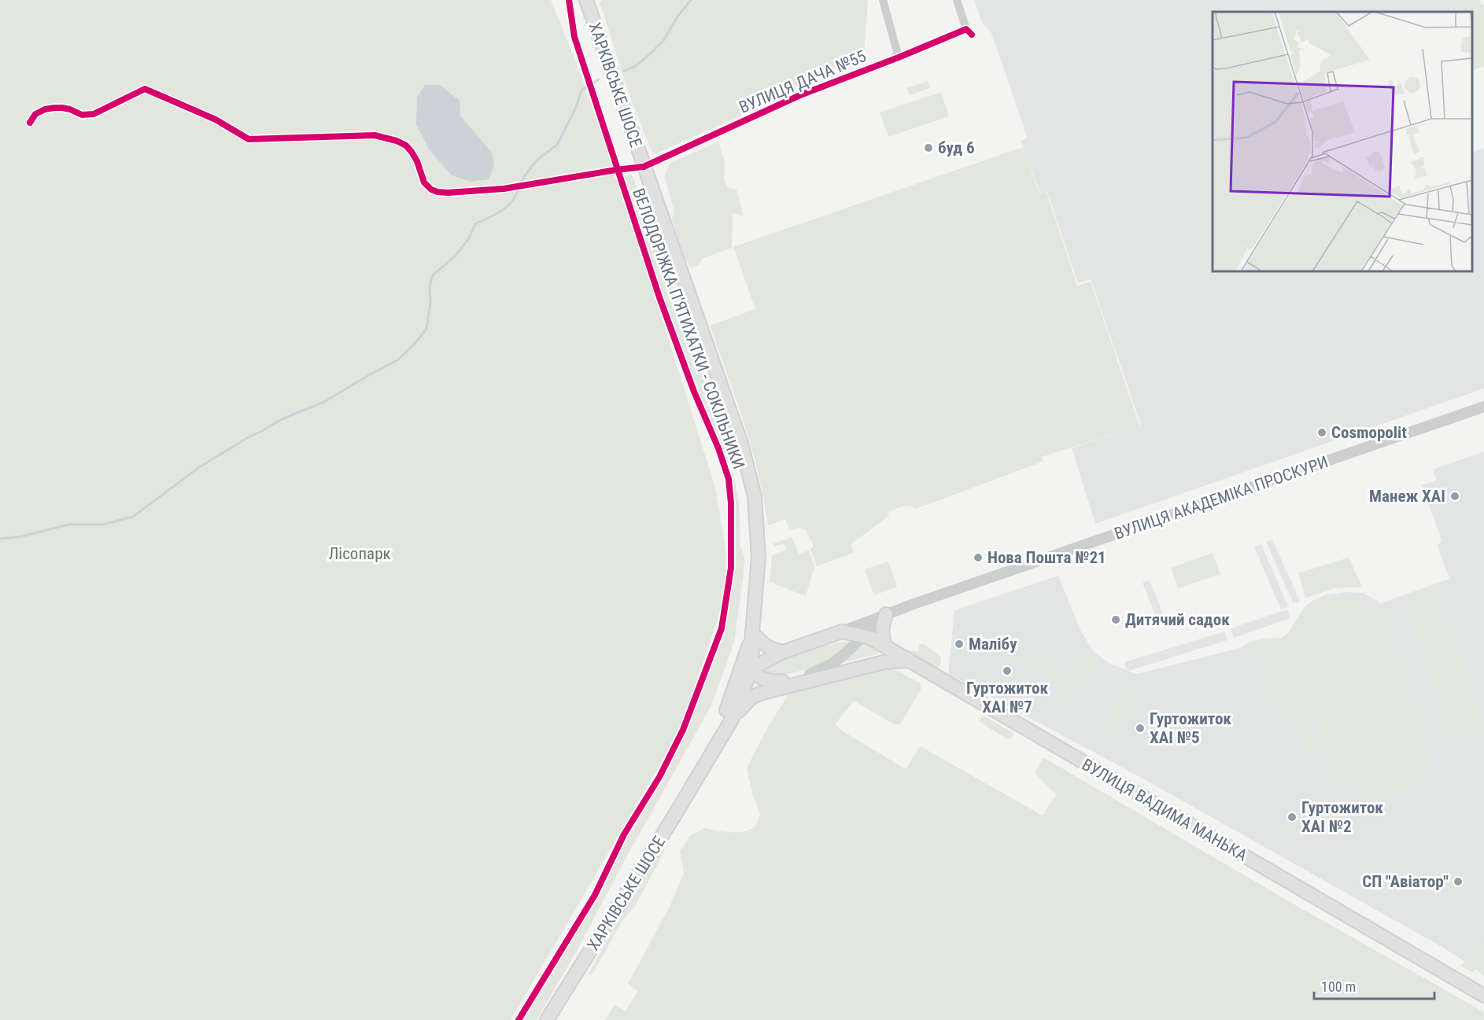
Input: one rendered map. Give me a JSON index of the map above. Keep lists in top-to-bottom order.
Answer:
{
  "streets": {
    "main road": ["ХАРКІВСЬКЕ ШОСЕ", "ВУЛИЦЯ АКАДЕМІКА ПРОСКУРИ", "ВУЛИЦЯ ВАДИМА МАНЬКА"],
    "street": ["ВУЛИЦЯ ДАЧА №55"],
    "cycle path": ["ВЕЛОДОРІЖКА П'ЯТИХАТКИ - СОКІЛЬНИКИ"]
  },
  "crossings": [
    ["ВУЛИЦЯ ДАЧА №55", "ХАРКІВСЬКЕ ШОСЕ"],
    ["ХАРКІВСЬКЕ ШОСЕ", "ВУЛИЦЯ АКАДЕМІКА ПРОСКУРИ"],
    ["ВУЛИЦЯ АКАДЕМІКА ПРОСКУРИ", "ВУЛИЦЯ ВАДИМА МАНЬКА"]
  ],
  "parks": ["Лісопарк"],
  "places": [
    "буд 6",
    "Cosmopolit",
    "Манеж ХАІ",
    "Нова Пошта №21",
    "Дитячий садок",
    "Малібу",
    "Гуртожиток ХАІ №7",
    "Гуртожиток ХАІ №5",
    "Гуртожиток ХАІ №2",
    "СП \"Авіатор\""
  ],
  "scale_bar": "100 m"
}
